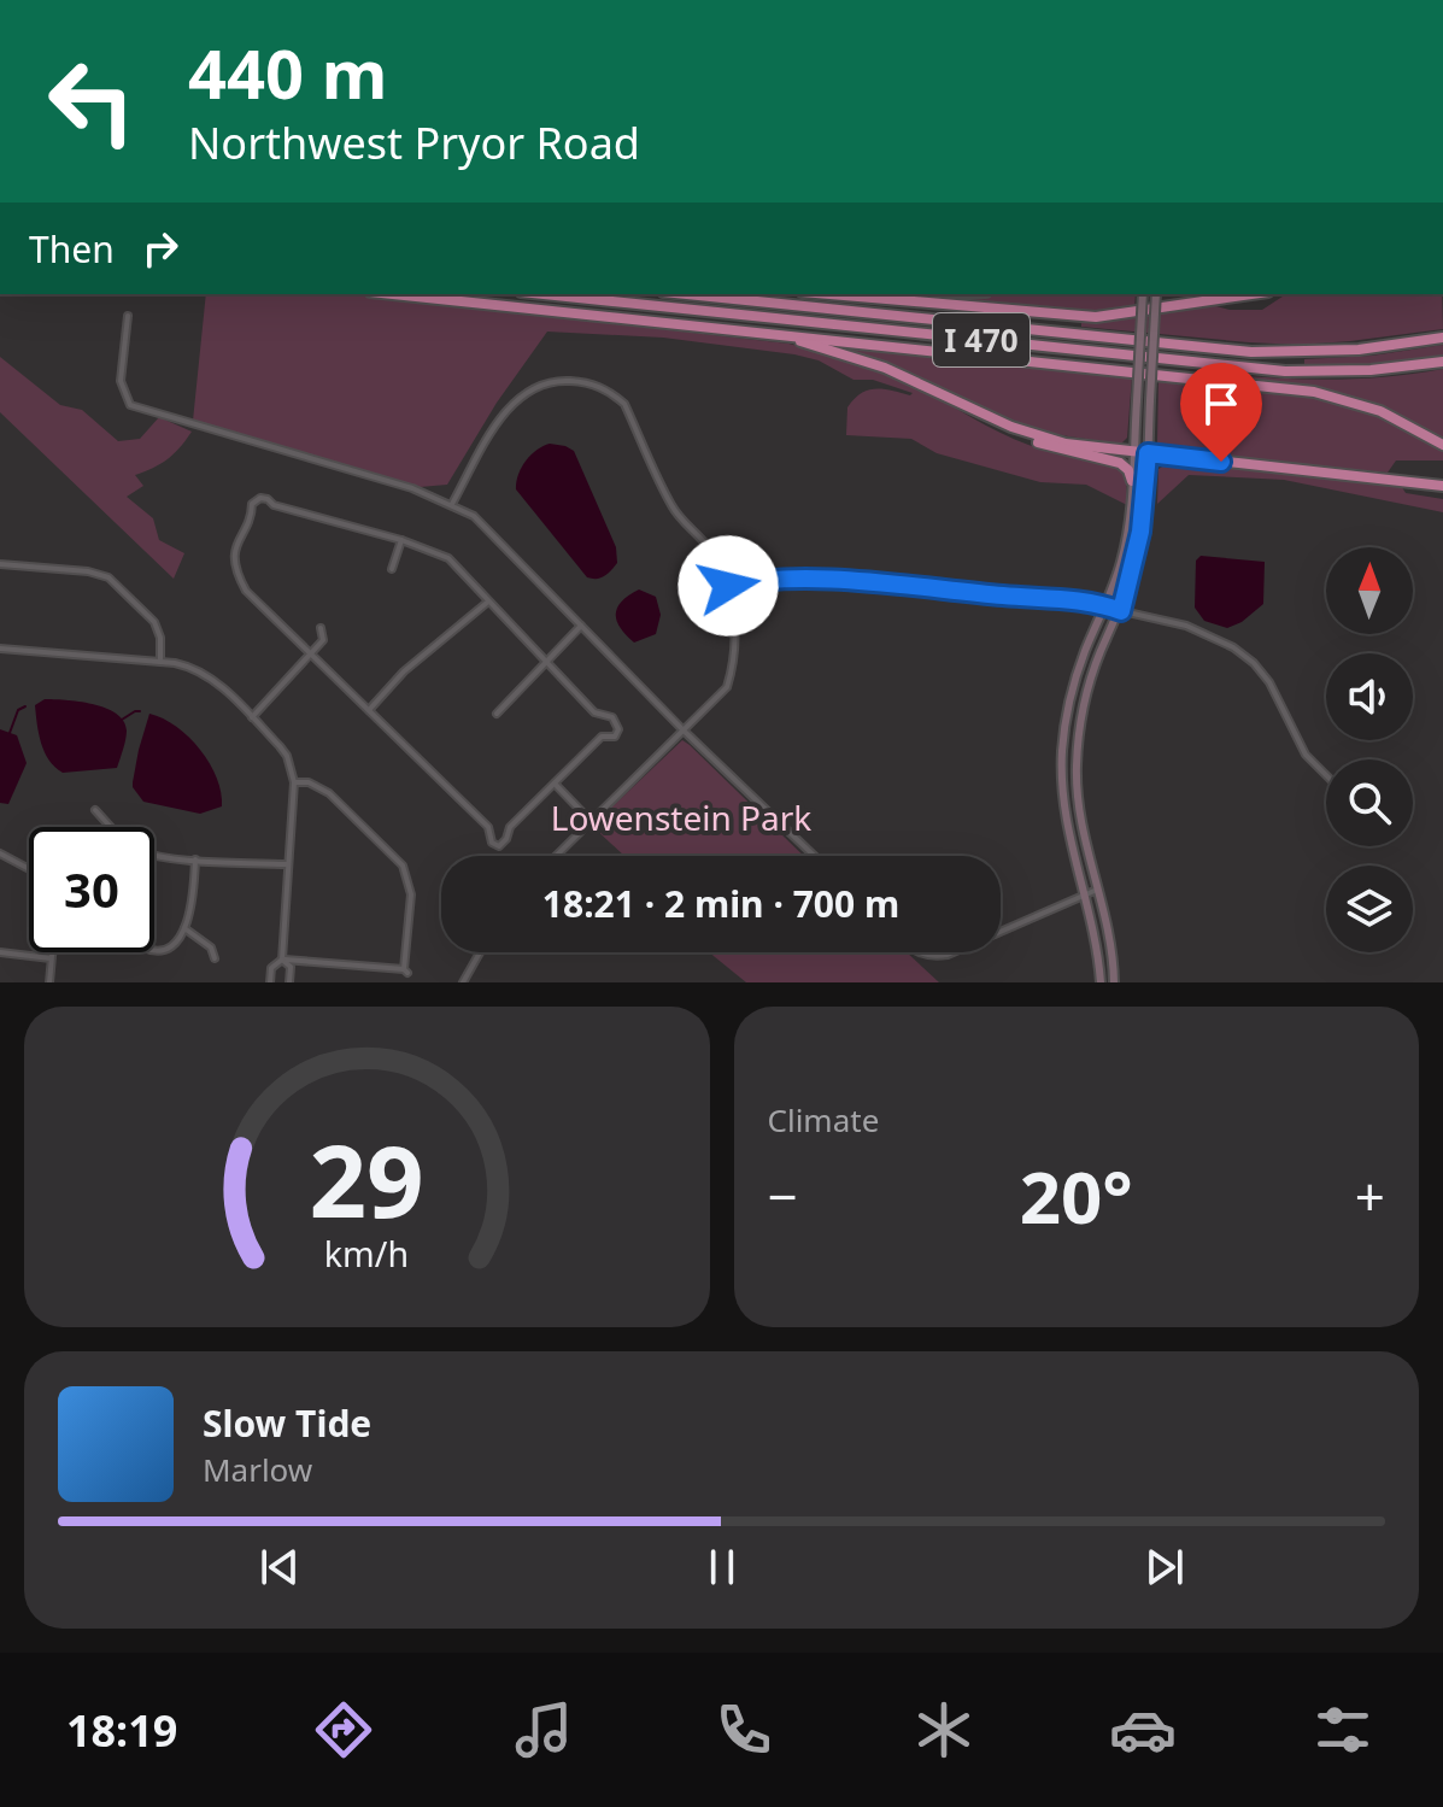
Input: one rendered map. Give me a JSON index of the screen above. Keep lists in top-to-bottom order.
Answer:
{
  "streets": {
    "highway": ["I 470"]
  },
  "parks": ["Lowenstein Park"],
  "north": "top",
  "page": {
    "turn": ["440 m", "Northwest Pryor Road"],
    "then": "Then",
    "limit": "30",
    "trip": "18:21 · 2 min · 700 m",
    "tile": "Climate",
    "heat": ["−", "20°", "+"],
    "song": ["Slow Tide", "Marlow"],
    "tabs": "18:19",
    "gauge": ["29", "km/h"]
  }
}
